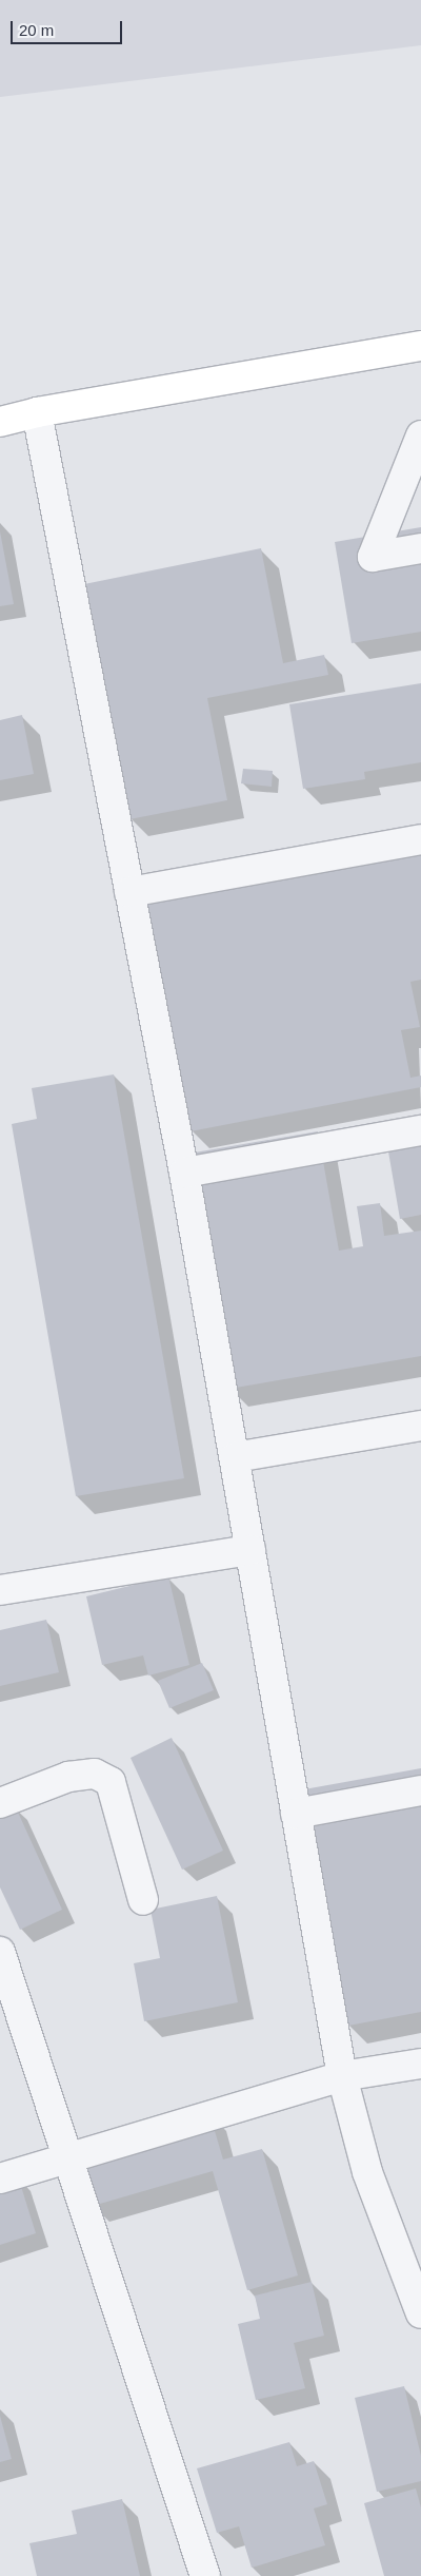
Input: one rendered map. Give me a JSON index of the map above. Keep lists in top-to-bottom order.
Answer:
{
  "scale_bar": "20 m"
}
